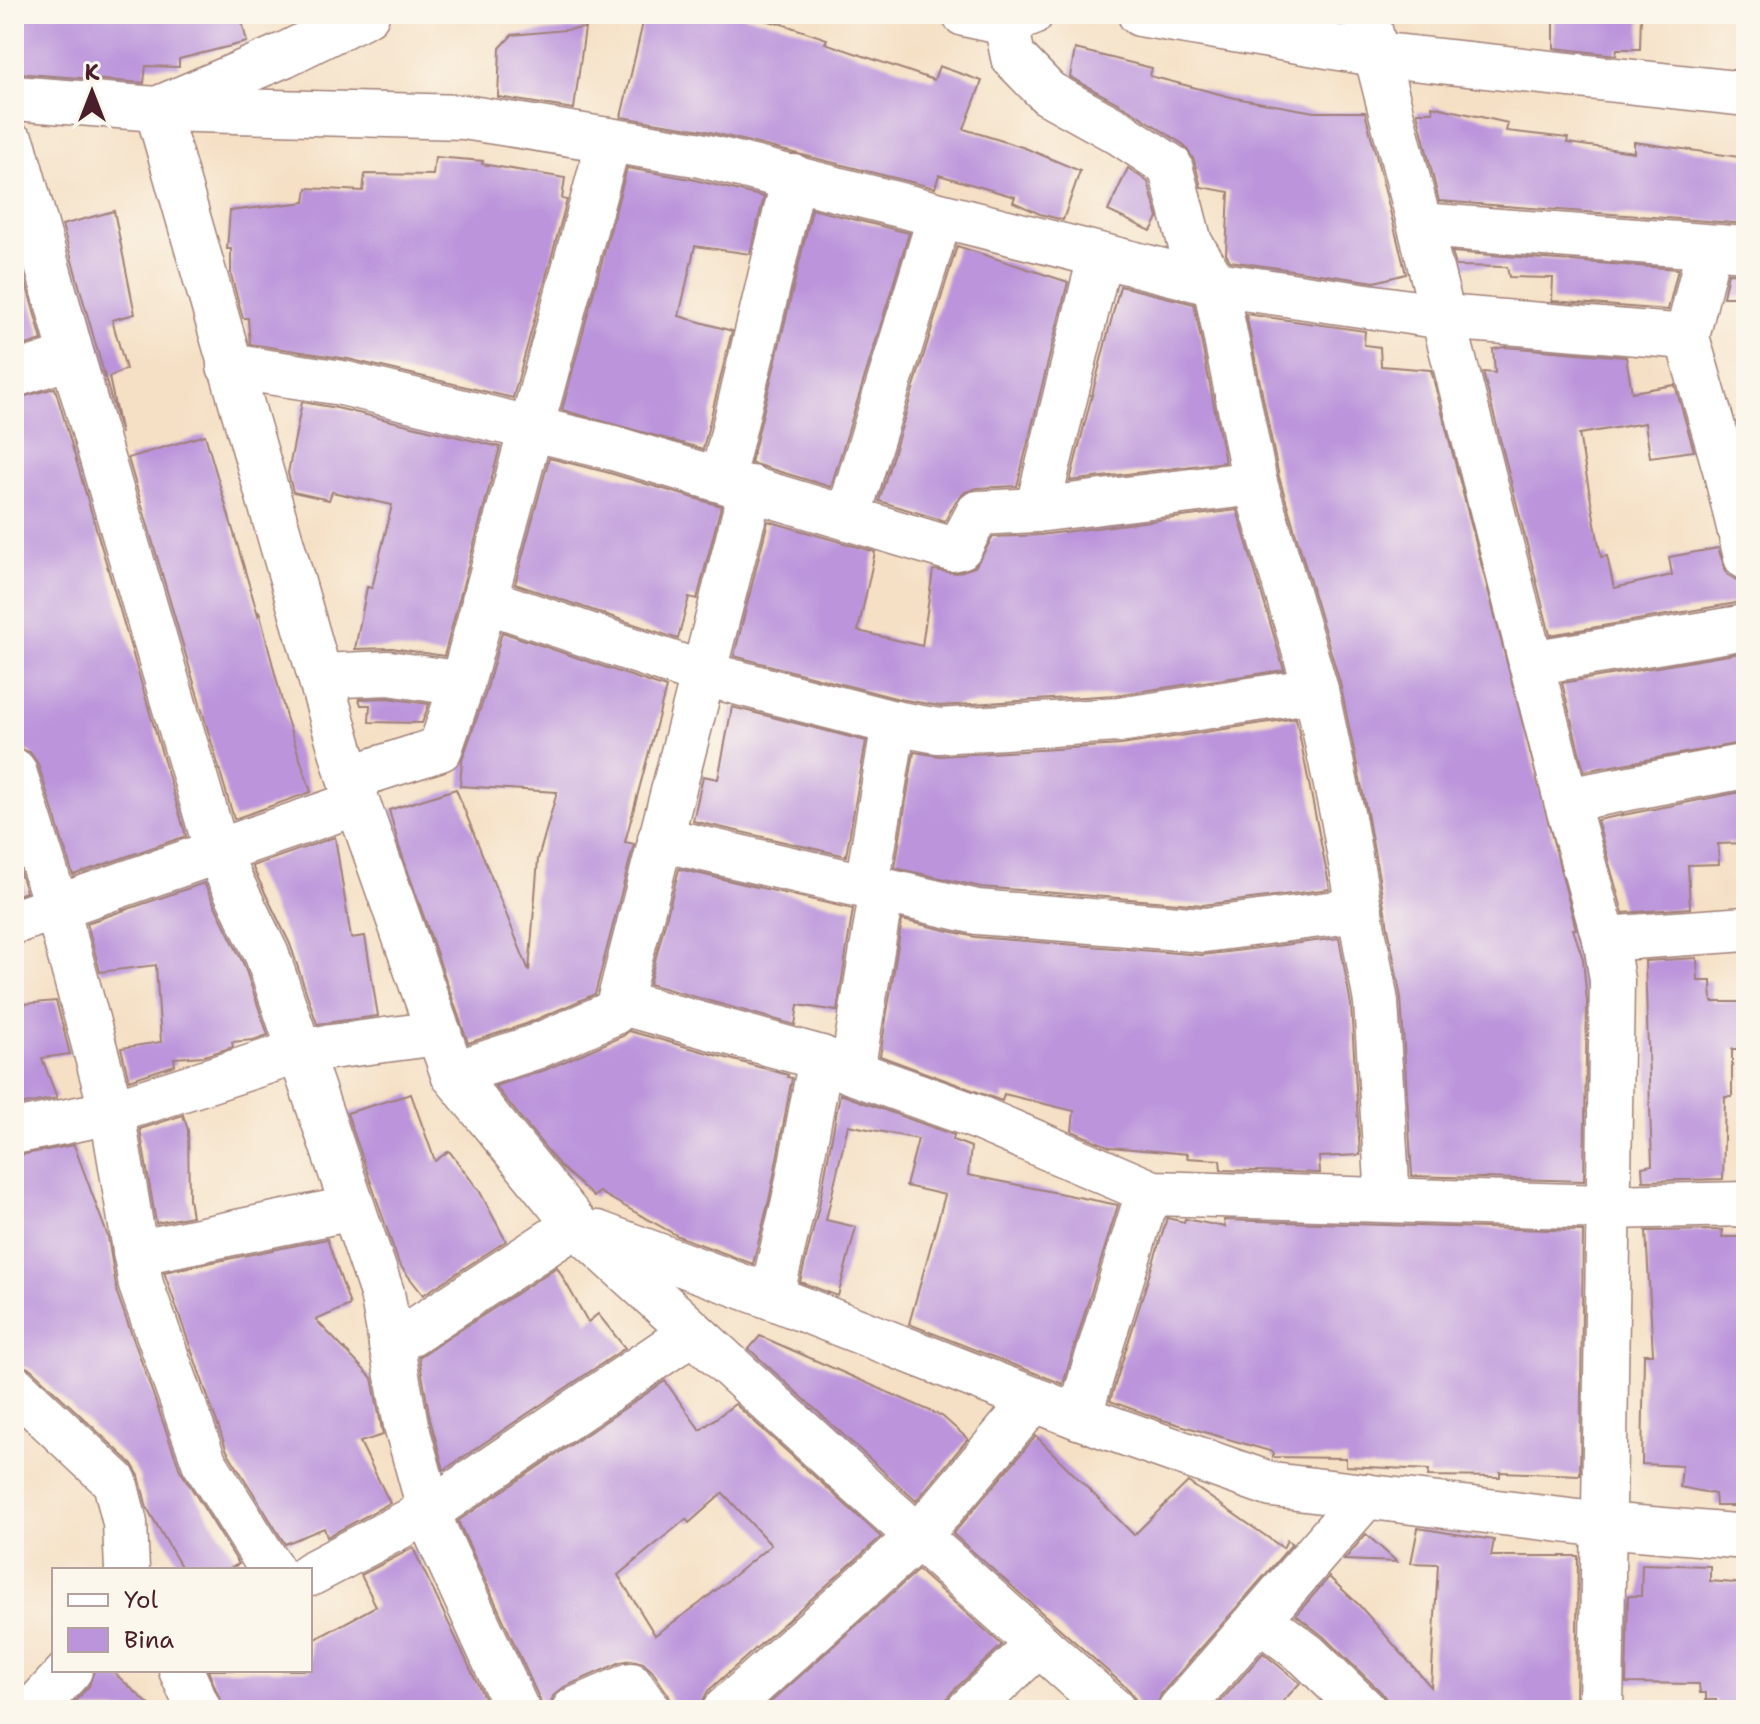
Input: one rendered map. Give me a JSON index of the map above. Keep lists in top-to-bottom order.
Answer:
{
  "legend": ["Yol", "Bina"],
  "north": "top"
}
